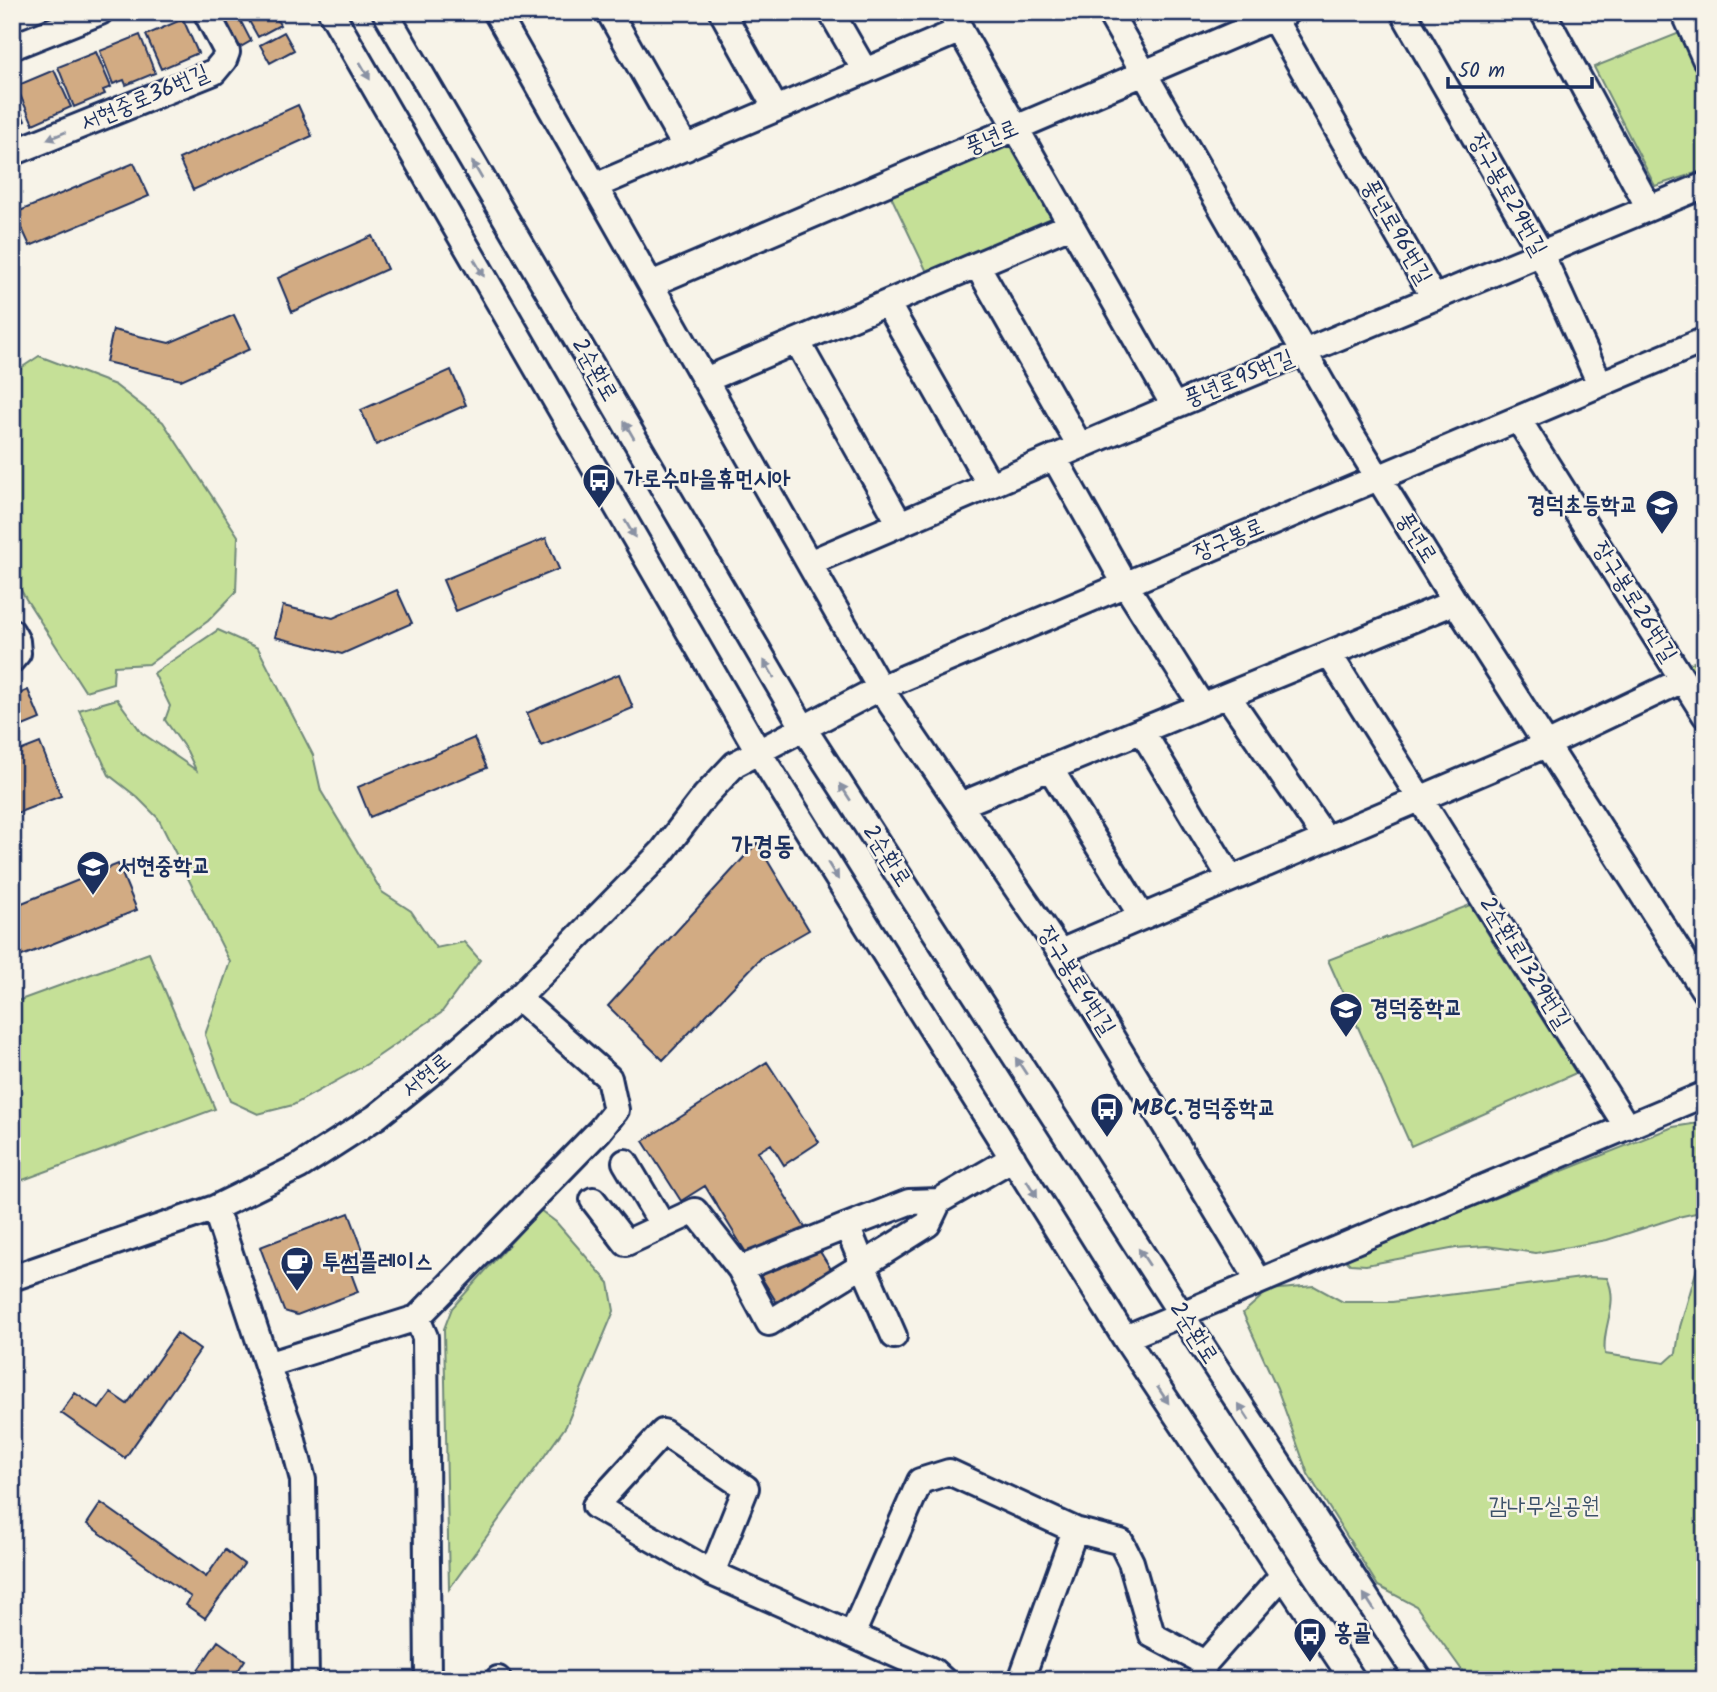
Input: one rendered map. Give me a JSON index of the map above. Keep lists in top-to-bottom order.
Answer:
{
  "streets": {
    "street": [
      "서현중로36번길",
      "풍년로",
      "장구봉로29번길",
      "풍년로96번길",
      "2순환로",
      "풍년로95번길",
      "장구봉로",
      "장구봉로26번길",
      "2순환로1329번길",
      "장구봉로4번길",
      "서현로"
    ]
  },
  "crossings": [
    ["풍년로", "풍년로96번길"],
    ["풍년로", "풍년로95번길"],
    ["풍년로", "장구봉로"],
    ["장구봉로29번길", "풍년로96번길"],
    ["장구봉로29번길", "장구봉로"],
    ["풍년로96번길", "풍년로95번길"],
    ["2순환로", "장구봉로"],
    ["풍년로95번길", "장구봉로4번길"],
    ["장구봉로", "장구봉로26번길"],
    ["장구봉로", "장구봉로4번길"],
    ["장구봉로", "서현로"]
  ],
  "one_way": ["서현중로36번길"],
  "districts": ["가경동"],
  "parks": ["감나무실공원"],
  "places": {
    "bus stop": ["가로수마을휴먼시아", "MBC.경덕중학교", "홍골"],
    "school or university": ["경덕초등학교", "서현중학교", "경덕중학교"],
    "cafe": ["투썸플레이스"]
  },
  "scale_bar": "50 m"
}
